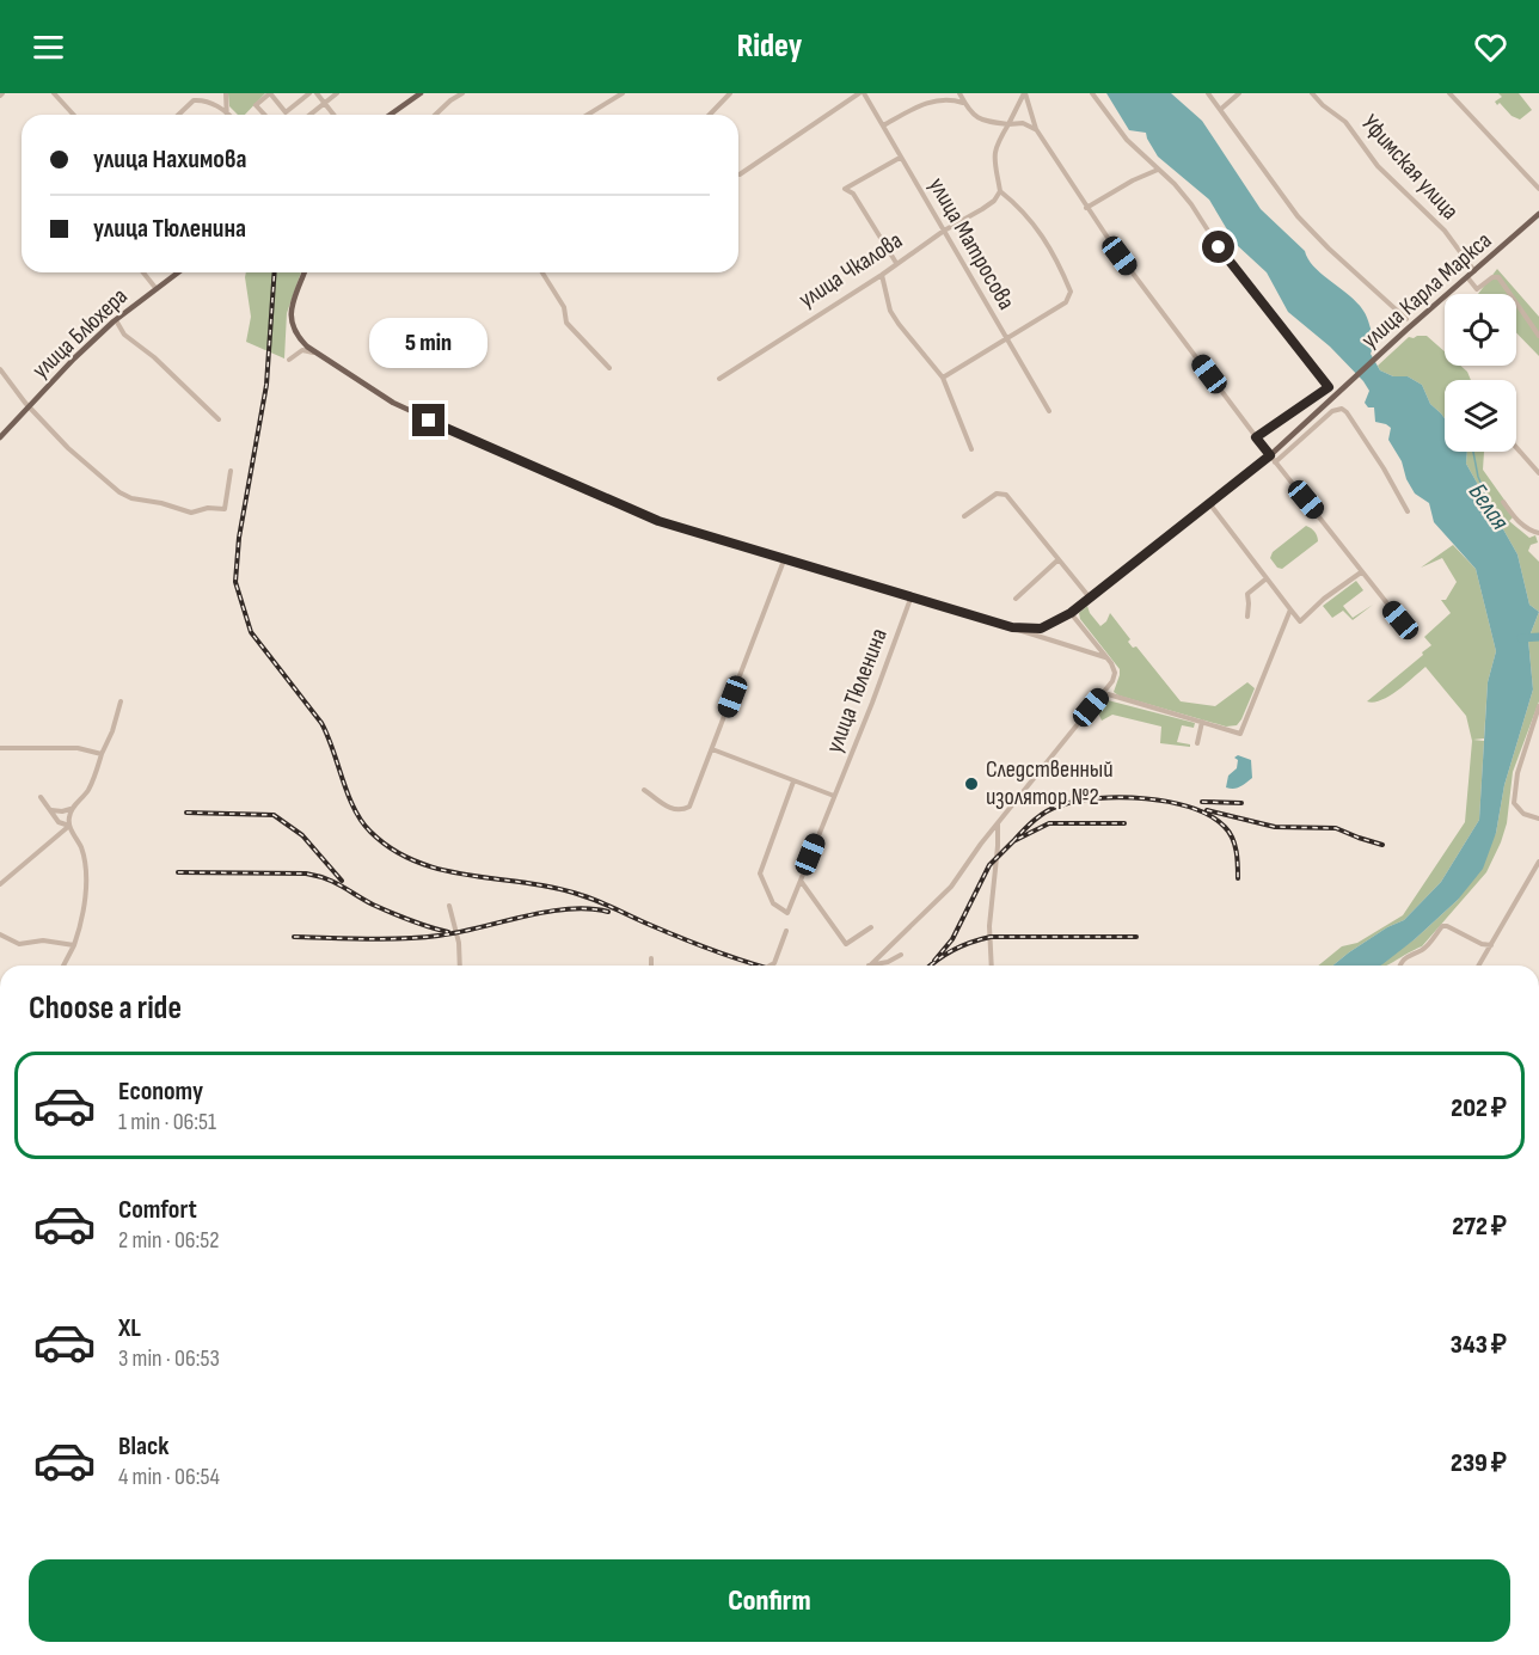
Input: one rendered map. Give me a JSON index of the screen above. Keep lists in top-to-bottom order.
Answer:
{
  "streets": {
    "main road": ["улица Карла Маркса", "улица Блюхера"],
    "street": [
      "Уфимская улица",
      "улица Матросова",
      "улица Чкалова",
      "улица Тюленина"
    ]
  },
  "crossings": [
    ["Уфимская улица", "улица Карла Маркса"],
    ["улица Матросова", "улица Чкалова"]
  ],
  "water": ["Белая"],
  "places": ["Следственный изолятор №2"],
  "page": {
    "header": "Ridey",
    "banner": ["улица Нахимова", "улица Тюленина"],
    "bubble": "5 min",
    "heading": "Choose a ride",
    "list": [
      {
        "name": "Economy",
        "note": "1 min · 06:51",
        "value": "202 ₽"
      },
      {
        "name": "Comfort",
        "note": "2 min · 06:52",
        "value": "272 ₽"
      },
      {
        "name": "XL",
        "note": "3 min · 06:53",
        "value": "343 ₽"
      },
      {
        "name": "Black",
        "note": "4 min · 06:54",
        "value": "239 ₽"
      }
    ],
    "buttons": "Confirm"
  }
}
